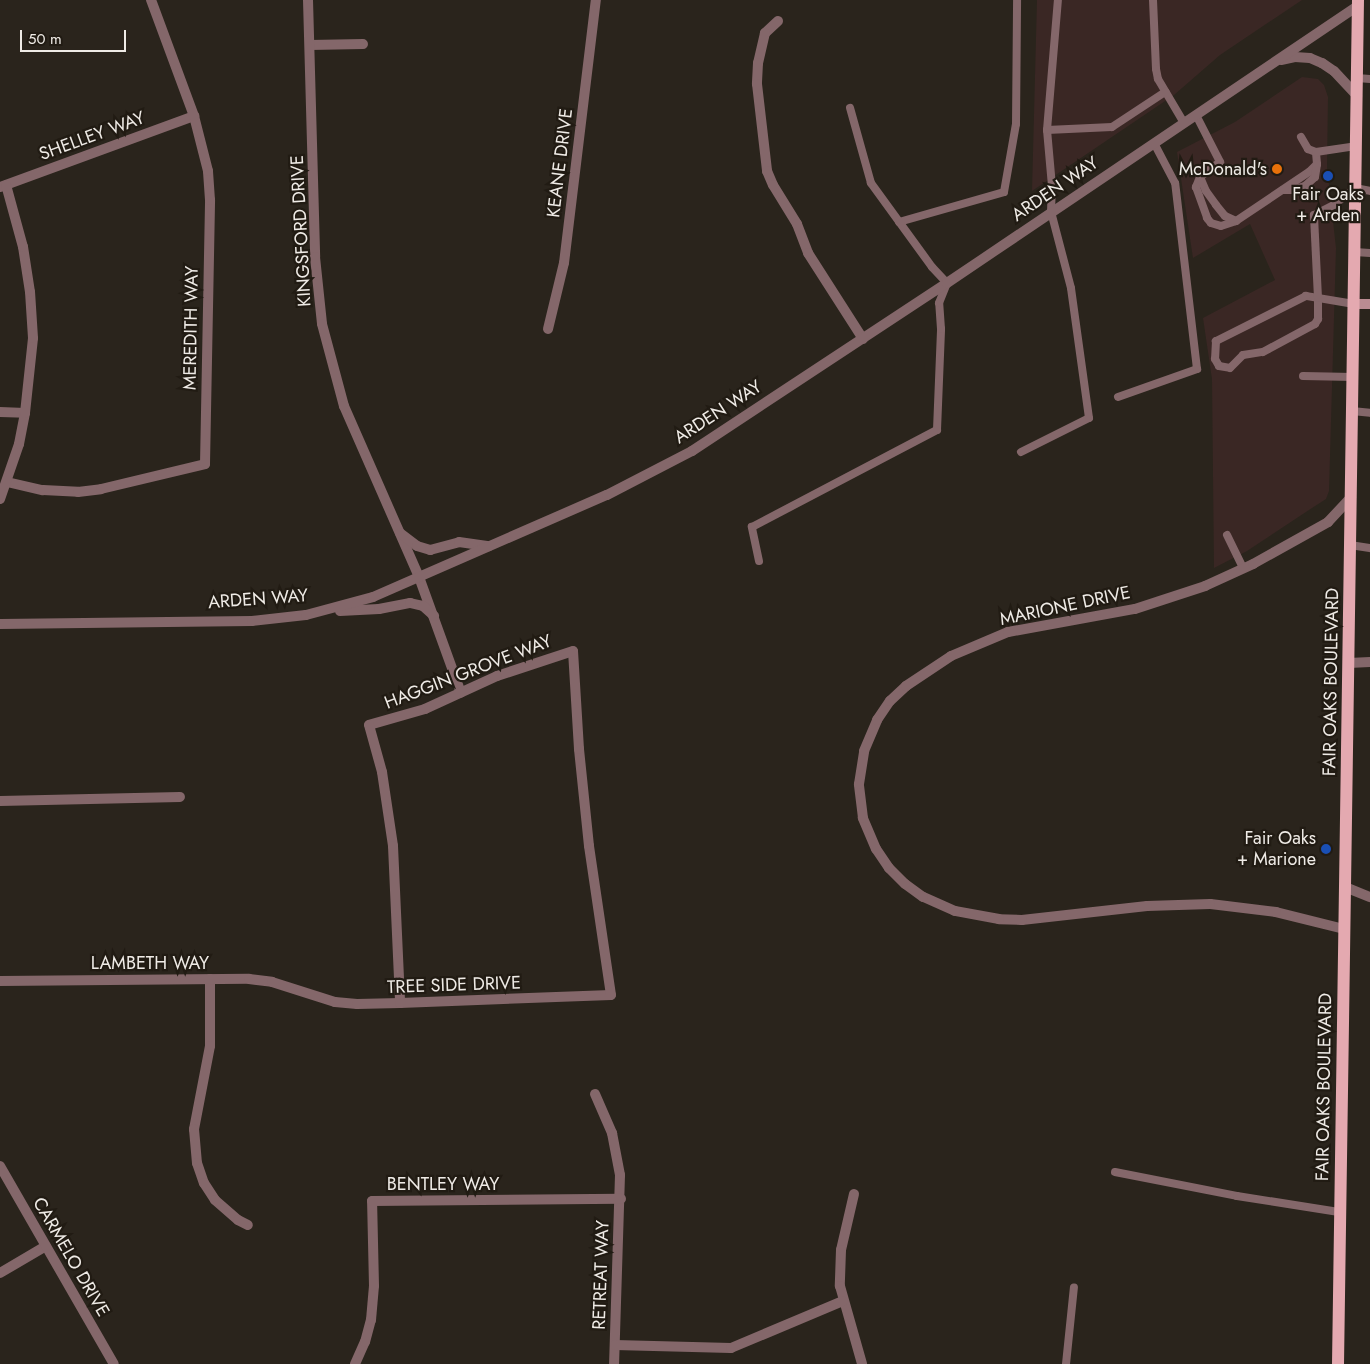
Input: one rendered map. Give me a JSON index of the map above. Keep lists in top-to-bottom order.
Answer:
{
  "streets": {
    "main road": ["FAIR OAKS BOULEVARD"],
    "street": [
      "SHELLEY WAY",
      "KEANE DRIVE",
      "ARDEN WAY",
      "KINGSFORD DRIVE",
      "MEREDITH WAY",
      "MARIONE DRIVE",
      "HAGGIN GROVE WAY",
      "LAMBETH WAY",
      "TREE SIDE DRIVE",
      "BENTLEY WAY",
      "CARMELO DRIVE",
      "RETREAT WAY"
    ]
  },
  "crossings": [
    ["SHELLEY WAY", "MEREDITH WAY"],
    ["ARDEN WAY", "KINGSFORD DRIVE"],
    ["ARDEN WAY", "FAIR OAKS BOULEVARD"],
    ["KINGSFORD DRIVE", "HAGGIN GROVE WAY"],
    ["MARIONE DRIVE", "FAIR OAKS BOULEVARD"],
    ["HAGGIN GROVE WAY", "TREE SIDE DRIVE"],
    ["LAMBETH WAY", "TREE SIDE DRIVE"],
    ["BENTLEY WAY", "RETREAT WAY"]
  ],
  "places": ["McDonald's", "Fair Oaks + Arden", "Fair Oaks + Marione"],
  "scale_bar": "50 m"
}
